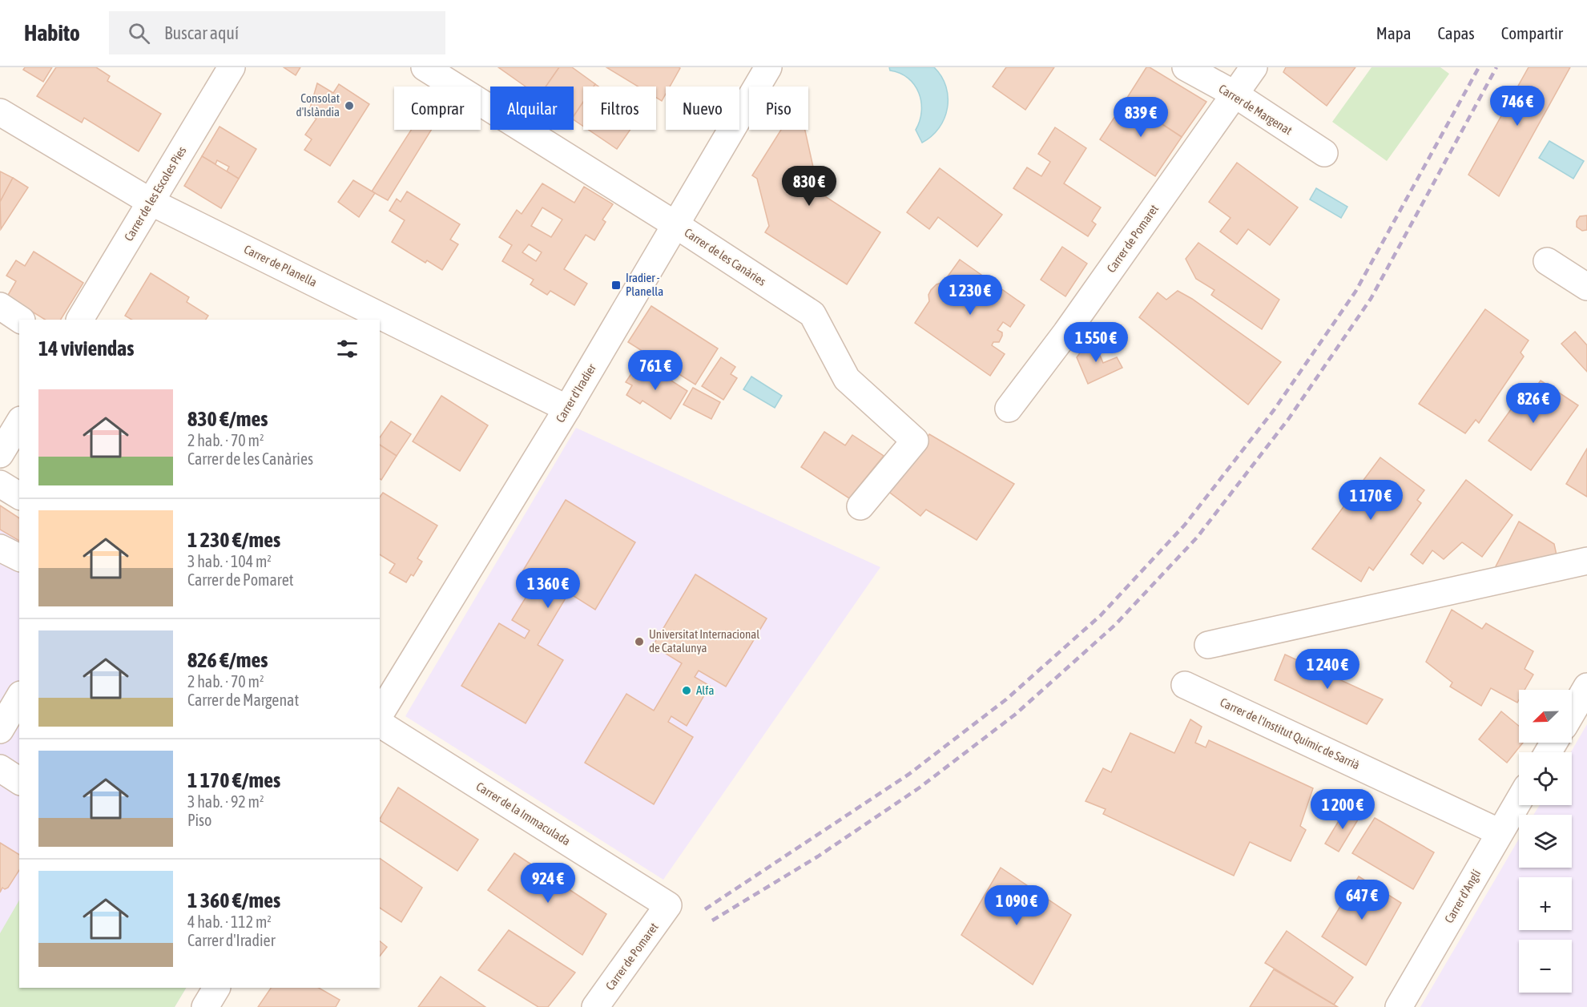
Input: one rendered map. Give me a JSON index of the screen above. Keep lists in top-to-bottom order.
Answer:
{
  "streets": {
    "street": [
      "Carrer de Margenat",
      "Carrer de les Escoles Pies",
      "Carrer de Pomaret",
      "Carrer de les Canàries",
      "Carrer de Planella",
      "Carrer d'Iradier",
      "Carrer de l'Institut Químic de Sarrià",
      "Carrer de la Immaculada",
      "Carrer d'Anglí"
    ]
  },
  "crossings": [
    ["Carrer de Margenat", "Carrer de Pomaret"],
    ["Carrer de les Escoles Pies", "Carrer de Planella"],
    ["Carrer de Pomaret", "Carrer de la Immaculada"],
    ["Carrer de les Canàries", "Carrer d'Iradier"],
    ["Carrer de Planella", "Carrer d'Iradier"],
    ["Carrer de l'Institut Químic de Sarrià", "Carrer d'Anglí"]
  ],
  "places": {
    "other": ["Consolat d'Islàndia", "Universitat Internacional de Catalunya", "Alfa"],
    "transit": ["Iradier - Planella"]
  },
  "north": "bottom left",
  "page": {
    "header": "Habito",
    "search": "Buscar aquí",
    "nav": ["Mapa", "Capas", "Compartir"],
    "price": [
      "746 €",
      "839 €",
      "830 €",
      "1 230 €",
      "1 550 €",
      "761 €",
      "826 €",
      "1 170 €",
      "1 360 €",
      "1 240 €",
      "1 200 €",
      "924 €",
      "647 €",
      "1 090 €"
    ],
    "chip": [
      "Comprar",
      "Alquilar",
      "Filtros",
      "Nuevo",
      "Piso"
    ],
    "heading": "14 viviendas",
    "list": [
      {
        "name": "830 €/mes",
        "note": "2 hab. · 70 m² · Carrer de les Canàries"
      },
      {
        "name": "1 230 €/mes",
        "note": "3 hab. · 104 m² · Carrer de Pomaret"
      },
      {
        "name": "826 €/mes",
        "note": "2 hab. · 70 m² · Carrer de Margenat"
      },
      {
        "name": "1 170 €/mes",
        "note": "3 hab. · 92 m² · Piso"
      },
      {
        "name": "1 360 €/mes",
        "note": "4 hab. · 112 m² · Carrer d'Iradier"
      }
    ],
    "map_buttons": ["+", "−"]
  }
}
